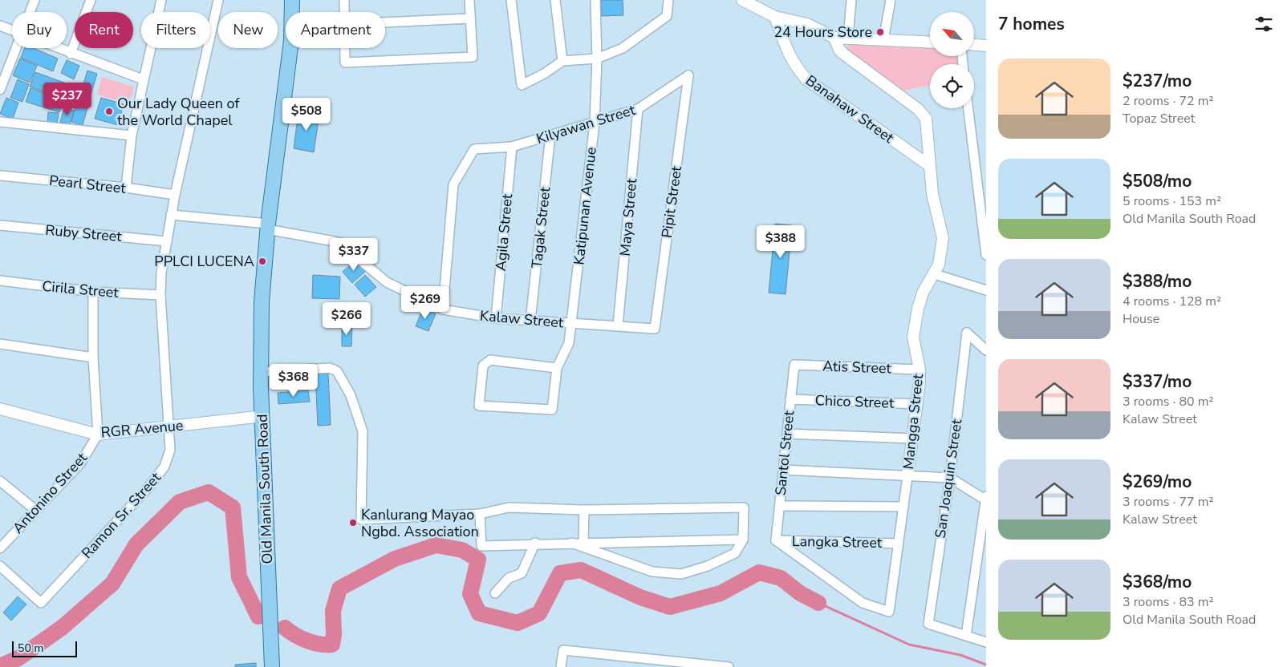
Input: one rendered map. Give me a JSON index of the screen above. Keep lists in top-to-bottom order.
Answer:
{
  "streets": {
    "main road": ["Old Manila South Road"],
    "street": [
      "Banahaw Street",
      "Kilyawan Street",
      "Pearl Street",
      "Pipit Street",
      "Katipunan Avenue",
      "Maya Street",
      "Tagak Street",
      "Agila Street",
      "Ruby Street",
      "Cirila Street",
      "Kalaw Street",
      "Atis Street",
      "Chico Street",
      "Mangga Street",
      "RGR Avenue",
      "Santol Street",
      "San Joaquin Street",
      "Antonino Street",
      "Ramon Sr. Street",
      "Langka Street"
    ]
  },
  "crossings": [
    ["Banahaw Street", "Mangga Street"],
    ["Kilyawan Street", "Pipit Street"],
    ["Kilyawan Street", "Katipunan Avenue"],
    ["Kilyawan Street", "Maya Street"],
    ["Kilyawan Street", "Tagak Street"],
    ["Kilyawan Street", "Agila Street"],
    ["Kilyawan Street", "Kalaw Street"],
    ["Pearl Street", "Ramon Sr. Street"],
    ["Pipit Street", "Kalaw Street"],
    ["Katipunan Avenue", "Kalaw Street"],
    ["Maya Street", "Kalaw Street"],
    ["Tagak Street", "Kalaw Street"],
    ["Agila Street", "Kalaw Street"],
    ["Ruby Street", "Ramon Sr. Street"],
    ["Cirila Street", "Ramon Sr. Street"],
    ["Kalaw Street", "Old Manila South Road"],
    ["Kalaw Street", "Ramon Sr. Street"],
    ["Atis Street", "Mangga Street"],
    ["Atis Street", "Santol Street"],
    ["Chico Street", "Mangga Street"],
    ["Chico Street", "Santol Street"],
    ["Mangga Street", "Santol Street"],
    ["Mangga Street", "Langka Street"],
    ["RGR Avenue", "Old Manila South Road"],
    ["RGR Avenue", "Antonino Street"],
    ["RGR Avenue", "Ramon Sr. Street"],
    ["Santol Street", "Langka Street"]
  ],
  "places": [
    "24 Hours Store",
    "Our Lady Queen of the World Chapel",
    "PPLCI LUCENA",
    "Kanlurang Mayao Ngbd. Association"
  ],
  "scale_bar": "50 m",
  "north": "top left",
  "page": {
    "heading": "7 homes",
    "chip": [
      "Buy",
      "Rent",
      "Filters",
      "New",
      "Apartment"
    ],
    "list": [
      {
        "name": "$237/mo",
        "note": "2 rooms · 72 m² · Topaz Street"
      },
      {
        "name": "$508/mo",
        "note": "5 rooms · 153 m² · Old Manila South Road"
      },
      {
        "name": "$388/mo",
        "note": "4 rooms · 128 m² · House"
      },
      {
        "name": "$337/mo",
        "note": "3 rooms · 80 m² · Kalaw Street"
      },
      {
        "name": "$269/mo",
        "note": "3 rooms · 77 m² · Kalaw Street"
      },
      {
        "name": "$368/mo",
        "note": "3 rooms · 83 m² · Old Manila South Road"
      }
    ],
    "price": [
      "$237",
      "$508",
      "$388",
      "$337",
      "$269",
      "$266",
      "$368"
    ],
    "scale": "50 m"
  }
}
